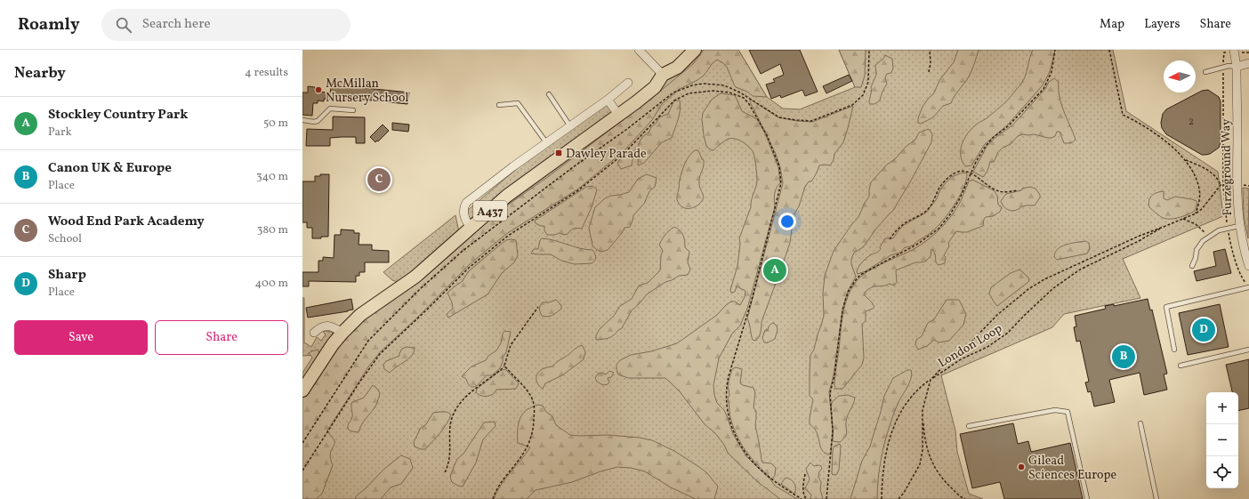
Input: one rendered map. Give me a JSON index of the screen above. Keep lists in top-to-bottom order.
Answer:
{
  "streets": {
    "main road": ["A437"],
    "street": ["Furzeground Way"],
    "path": ["London Loop"]
  },
  "places": {
    "other": ["McMillan Nursery School", "Gilead Sciences Europe"],
    "transit": ["Dawley Parade"]
  },
  "house_numbers": ["2"],
  "north": "left",
  "page": {
    "header": "Roamly",
    "search": "Search here",
    "nav": ["Map", "Layers", "Share"],
    "heading": ["Nearby", "4 results"],
    "list": [
      {
        "mark": "A",
        "name": "Stockley Country Park",
        "note": "Park",
        "value": "50 m"
      },
      {
        "mark": "B",
        "name": "Canon UK & Europe",
        "note": "Place",
        "value": "340 m"
      },
      {
        "mark": "C",
        "name": "Wood End Park Academy",
        "note": "School",
        "value": "380 m"
      },
      {
        "mark": "D",
        "name": "Sharp",
        "note": "Place",
        "value": "400 m"
      }
    ],
    "pins": [
      "C",
      "A",
      "D",
      "B"
    ],
    "buttons": ["Save", "Share"],
    "map_buttons": ["+", "−"]
  }
}
